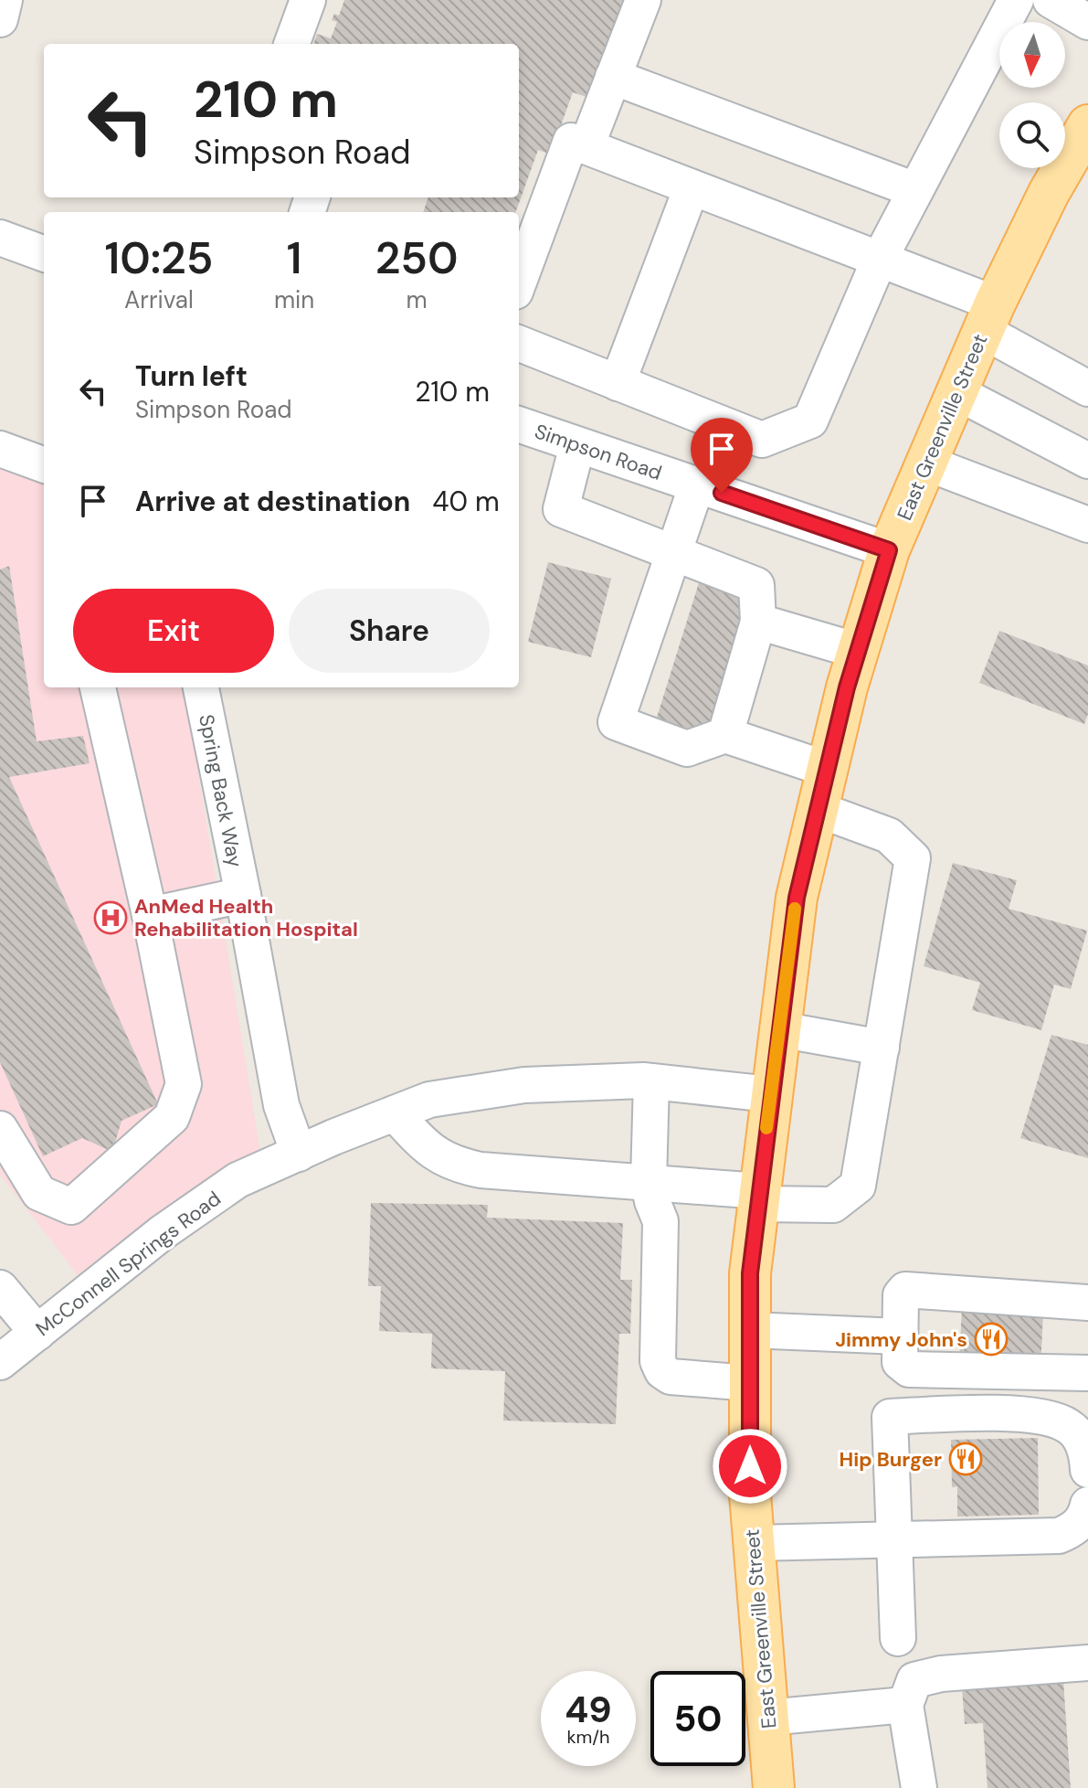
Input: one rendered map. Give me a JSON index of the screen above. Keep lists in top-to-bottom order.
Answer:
{
  "streets": {
    "main road": ["East Greenville Street"],
    "street": ["Simpson Road", "Spring Back Way", "McConnell Springs Road"]
  },
  "crossings": [
    ["East Greenville Street", "Simpson Road"],
    ["East Greenville Street", "McConnell Springs Road"],
    ["Spring Back Way", "McConnell Springs Road"]
  ],
  "places": {
    "hospital": ["AnMed Health Rehabilitation Hospital"],
    "restaurant": ["Jimmy John's", "Hip Burger"]
  },
  "north": "bottom",
  "page": {
    "turn": ["210 m", "Simpson Road"],
    "eta": [
      "10:25",
      "Arrival",
      "1",
      "min",
      "250",
      "m"
    ],
    "list": [
      {
        "name": "Turn left",
        "note": "Simpson Road",
        "value": "210 m"
      },
      {
        "name": "Arrive at destination",
        "value": "40 m"
      }
    ],
    "buttons": ["Exit", "Share"],
    "speed": "49 km/h",
    "limit": "50"
  }
}
